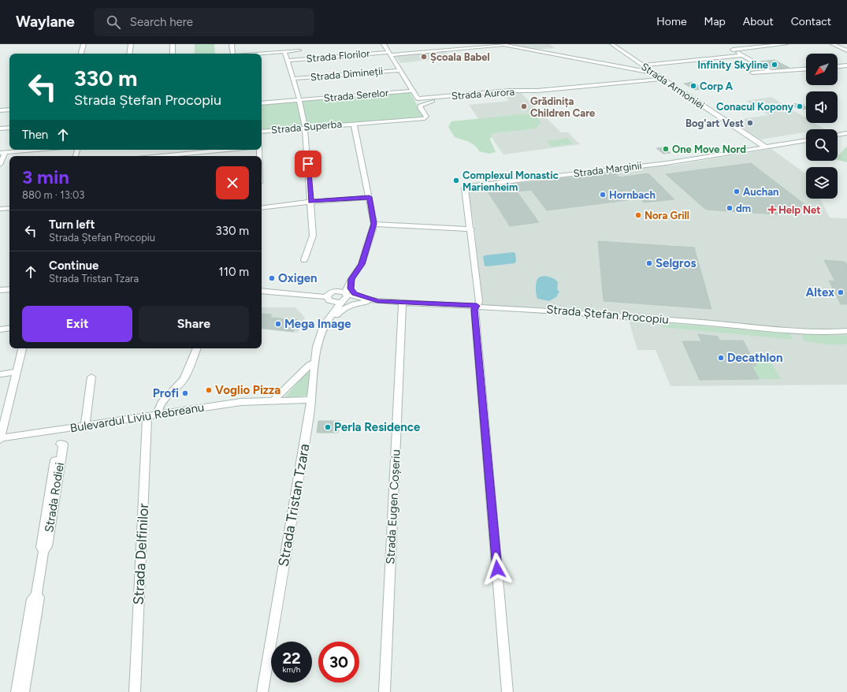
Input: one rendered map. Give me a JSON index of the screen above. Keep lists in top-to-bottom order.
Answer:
{
  "streets": {
    "street": [
      "Strada Florilor",
      "Strada Dimineții",
      "Strada Armoniei",
      "Strada Aurora",
      "Strada Serelor",
      "Strada Superba",
      "Strada Marginii",
      "Strada Ștefan Procopiu",
      "Bulevardul Liviu Rebreanu",
      "Strada Rodiei",
      "Strada Tristan Tzara",
      "Strada Eugen Coșeriu",
      "Strada Delfinilor"
    ]
  },
  "crossings": [
    ["Strada Armoniei", "Strada Aurora"],
    ["Strada Armoniei", "Strada Marginii"],
    ["Strada Aurora", "Strada Serelor"],
    ["Strada Aurora", "Strada Superba"],
    ["Strada Superba", "Strada Tristan Tzara"],
    ["Strada Marginii", "Strada Ștefan Procopiu"],
    ["Strada Ștefan Procopiu", "Strada Tristan Tzara"],
    ["Strada Ștefan Procopiu", "Strada Eugen Coșeriu"],
    ["Bulevardul Liviu Rebreanu", "Strada Rodiei"],
    ["Bulevardul Liviu Rebreanu", "Strada Tristan Tzara"],
    ["Bulevardul Liviu Rebreanu", "Strada Delfinilor"]
  ],
  "places": {
    "other": [
      "Școala Babel",
      "Infinity Skyline",
      "Corp A",
      "Grădinița Children Care",
      "Conacul Kopony",
      "Bog'art Vest",
      "One Move Nord",
      "Complexul Monastic Marienheim",
      "Auchan",
      "Hornbach",
      "dm",
      "Nora Grill",
      "Selgros",
      "Oxigen",
      "Altex",
      "Mega Image",
      "Decathlon",
      "Voglio Pizza",
      "Profi",
      "Perla Residence"
    ],
    "health": ["Help Net"]
  },
  "north": "bottom left",
  "page": {
    "header": "Waylane",
    "search": "Search here",
    "nav": [
      "Home",
      "Map",
      "About",
      "Contact"
    ],
    "turn": ["330 m", "Strada Ștefan Procopiu"],
    "then": "Then",
    "heading": ["3 min", "880 m · 13:03"],
    "list": [
      {
        "name": "Turn left",
        "note": "Strada Ștefan Procopiu",
        "value": "330 m"
      },
      {
        "name": "Continue",
        "note": "Strada Tristan Tzara",
        "value": "110 m"
      }
    ],
    "buttons": ["Exit", "Share"],
    "speed": "22 km/h",
    "limit": "30"
  }
}
